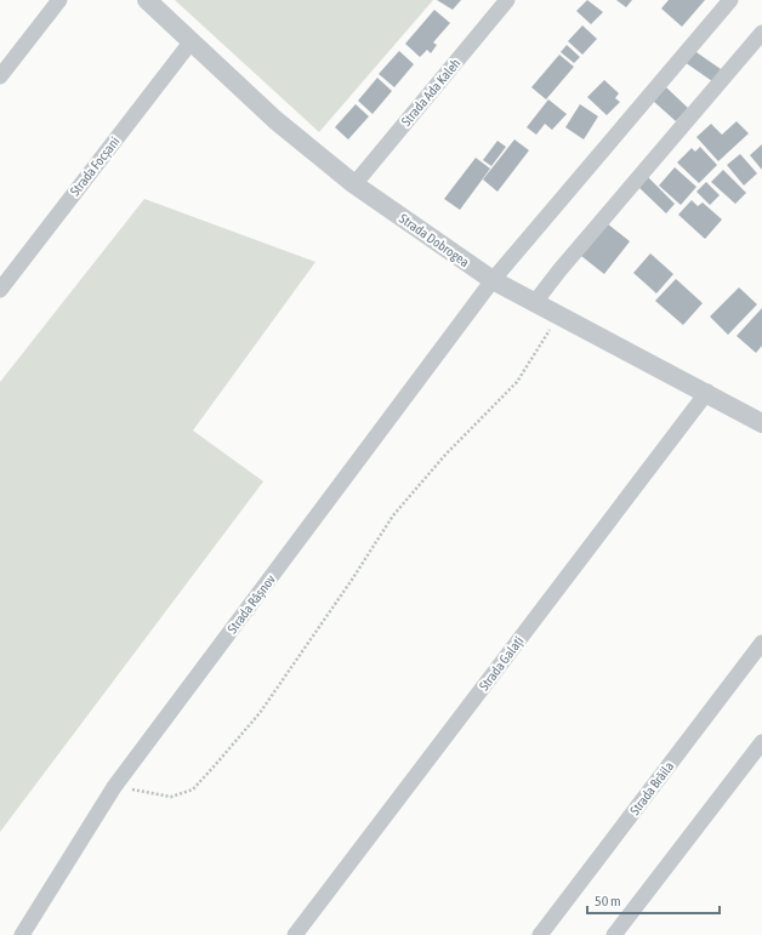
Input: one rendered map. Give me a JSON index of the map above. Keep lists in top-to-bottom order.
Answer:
{
  "streets": {
    "street": [
      "Strada Ada Kaleh",
      "Strada Focșani",
      "Strada Dobrogea",
      "Strada Râșnov",
      "Strada Galați",
      "Strada Brăila"
    ]
  },
  "crossings": [
    ["Strada Ada Kaleh", "Strada Dobrogea"],
    ["Strada Focșani", "Strada Dobrogea"],
    ["Strada Dobrogea", "Strada Râșnov"],
    ["Strada Dobrogea", "Strada Galați"]
  ],
  "scale_bar": "50 m"
}
